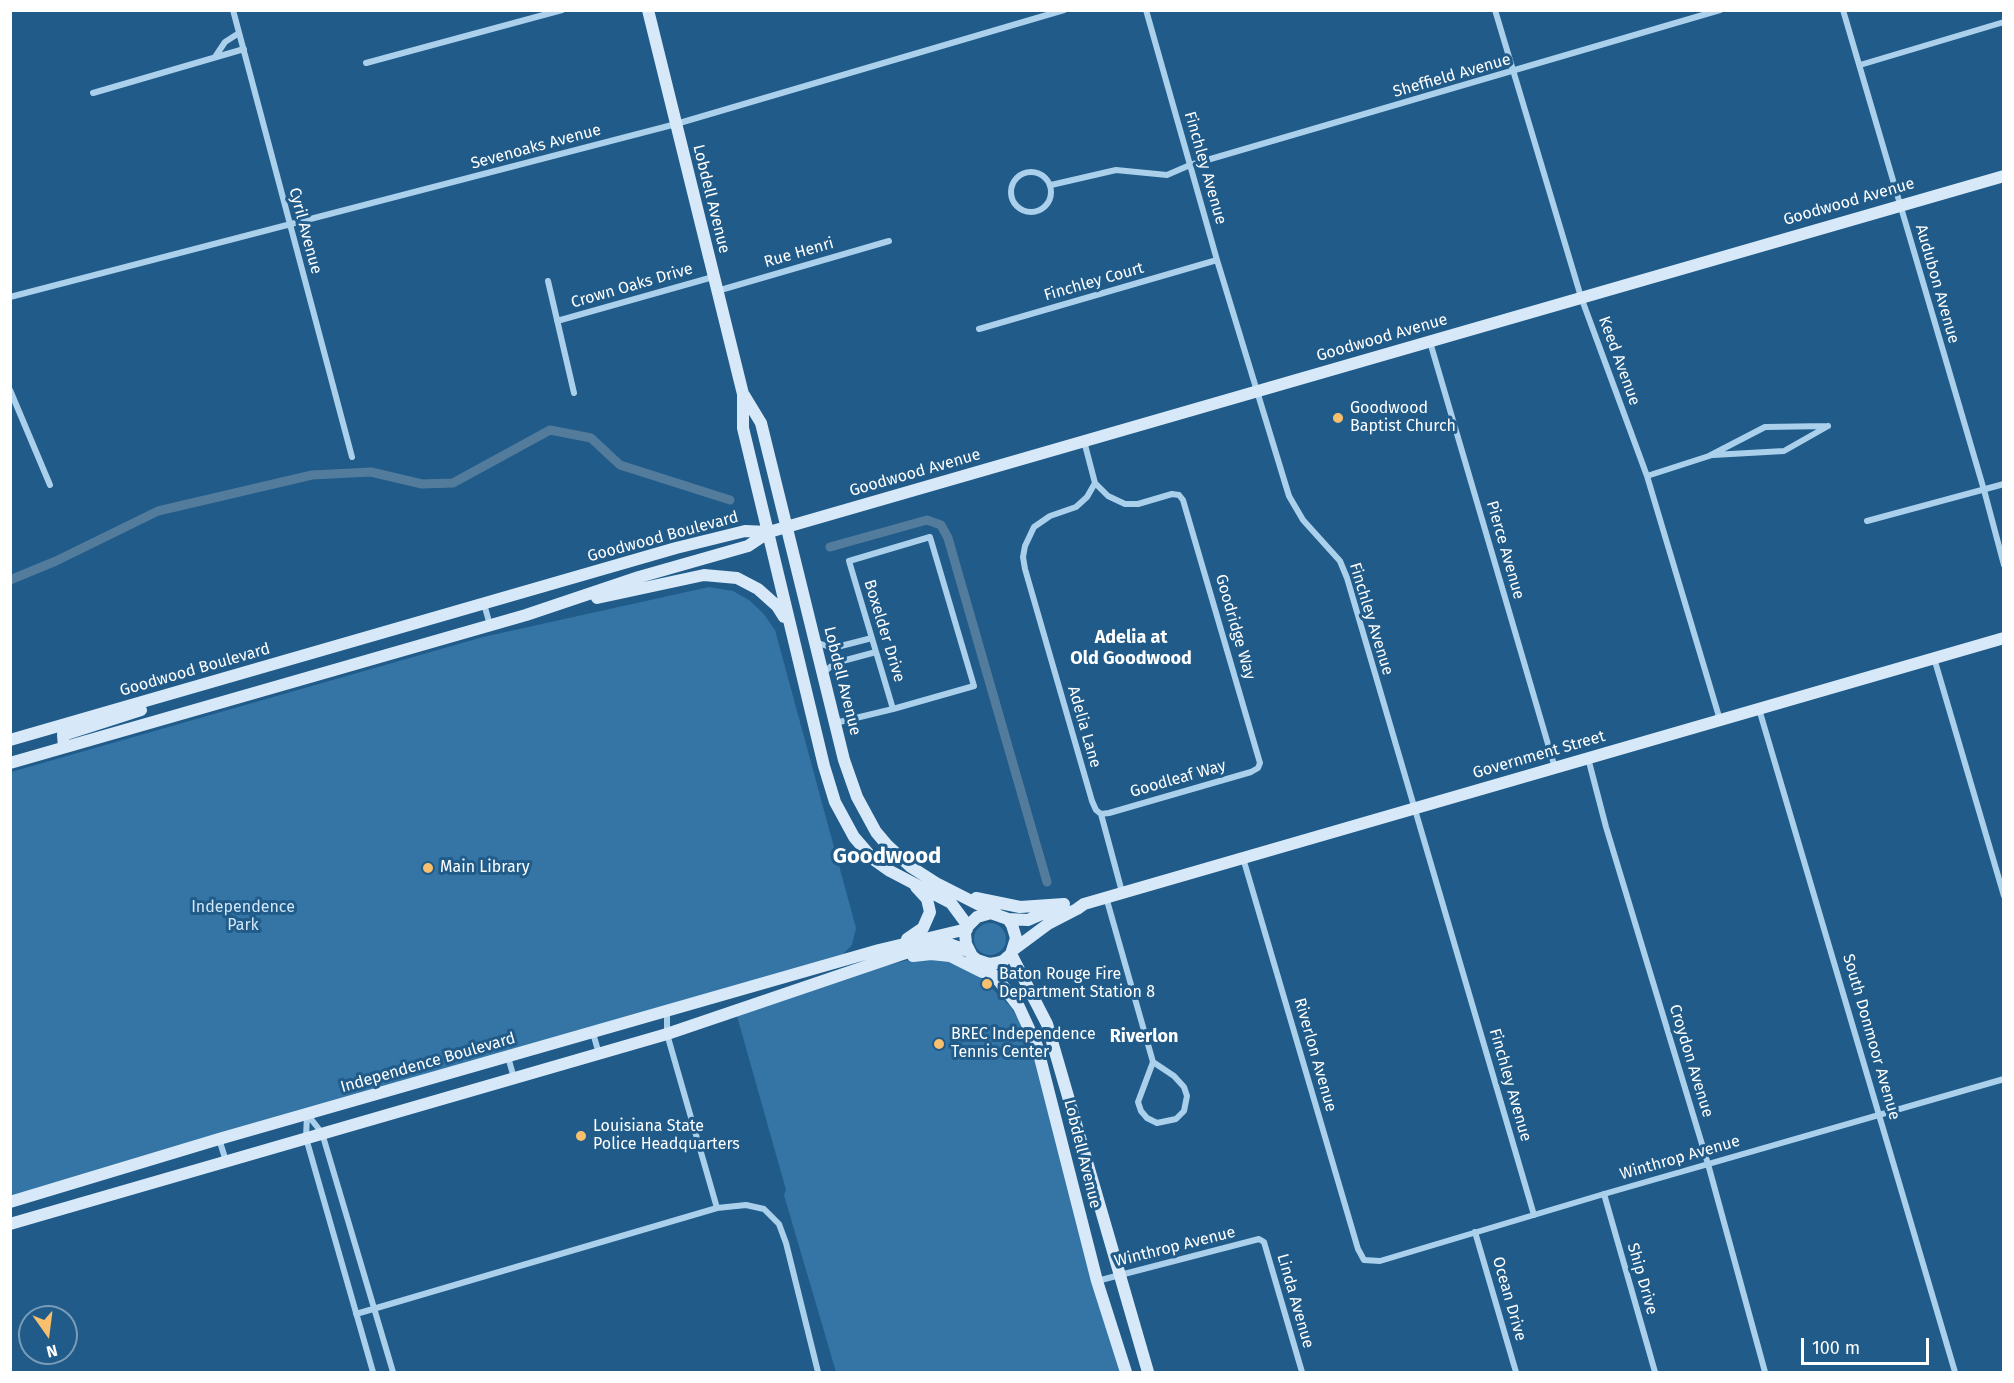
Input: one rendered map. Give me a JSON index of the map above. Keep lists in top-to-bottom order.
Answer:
{
  "streets": {
    "main road": [
      "Lobdell Avenue",
      "Goodwood Avenue",
      "Goodwood Boulevard",
      "Government Street",
      "Independence Boulevard"
    ],
    "street": [
      "Sheffield Avenue",
      "Sevenoaks Avenue",
      "Finchley Avenue",
      "Cyril Avenue",
      "Rue Henri",
      "Finchley Court",
      "Audubon Avenue",
      "Crown Oaks Drive",
      "Keed Avenue",
      "Pierce Avenue",
      "Goodridge Way",
      "Boxelder Drive",
      "Adelia Lane",
      "Goodleaf Way",
      "South Donmoor Avenue",
      "Riverlon Avenue",
      "Croydon Avenue",
      "Winthrop Avenue",
      "Ship Drive",
      "Ocean Drive",
      "Linda Avenue"
    ]
  },
  "crossings": [
    ["Sheffield Avenue", "Finchley Avenue"],
    ["Sheffield Avenue", "Keed Avenue"],
    ["Sevenoaks Avenue", "Lobdell Avenue"],
    ["Sevenoaks Avenue", "Cyril Avenue"],
    ["Finchley Avenue", "Goodwood Avenue"],
    ["Finchley Avenue", "Finchley Court"],
    ["Finchley Avenue", "Government Street"],
    ["Finchley Avenue", "Winthrop Avenue"],
    ["Lobdell Avenue", "Goodwood Avenue"],
    ["Lobdell Avenue", "Rue Henri"],
    ["Lobdell Avenue", "Crown Oaks Drive"],
    ["Lobdell Avenue", "Goodwood Boulevard"],
    ["Lobdell Avenue", "Government Street"],
    ["Lobdell Avenue", "Winthrop Avenue"],
    ["Goodwood Avenue", "Audubon Avenue"],
    ["Goodwood Avenue", "Keed Avenue"],
    ["Goodwood Avenue", "Goodwood Boulevard"],
    ["Goodwood Avenue", "Pierce Avenue"],
    ["Keed Avenue", "Government Street"],
    ["Pierce Avenue", "Government Street"],
    ["Goodridge Way", "Adelia Lane"],
    ["Goodridge Way", "Goodleaf Way"],
    ["Adelia Lane", "Government Street"],
    ["Adelia Lane", "Goodleaf Way"],
    ["Government Street", "South Donmoor Avenue"],
    ["Government Street", "Riverlon Avenue"],
    ["Government Street", "Croydon Avenue"],
    ["South Donmoor Avenue", "Winthrop Avenue"],
    ["Riverlon Avenue", "Winthrop Avenue"],
    ["Croydon Avenue", "Winthrop Avenue"],
    ["Winthrop Avenue", "Ship Drive"],
    ["Winthrop Avenue", "Ocean Drive"],
    ["Winthrop Avenue", "Linda Avenue"]
  ],
  "districts": ["Adelia at Old Goodwood", "Goodwood", "Riverlon"],
  "parks": ["Independence Park"],
  "places": [
    "Goodwood Baptist Church",
    "Main Library",
    "Baton Rouge Fire Department Station 8",
    "BREC Independence Tennis Center",
    "Louisiana State Police Headquarters"
  ],
  "scale_bar": "100 m",
  "north": "bottom"
}
